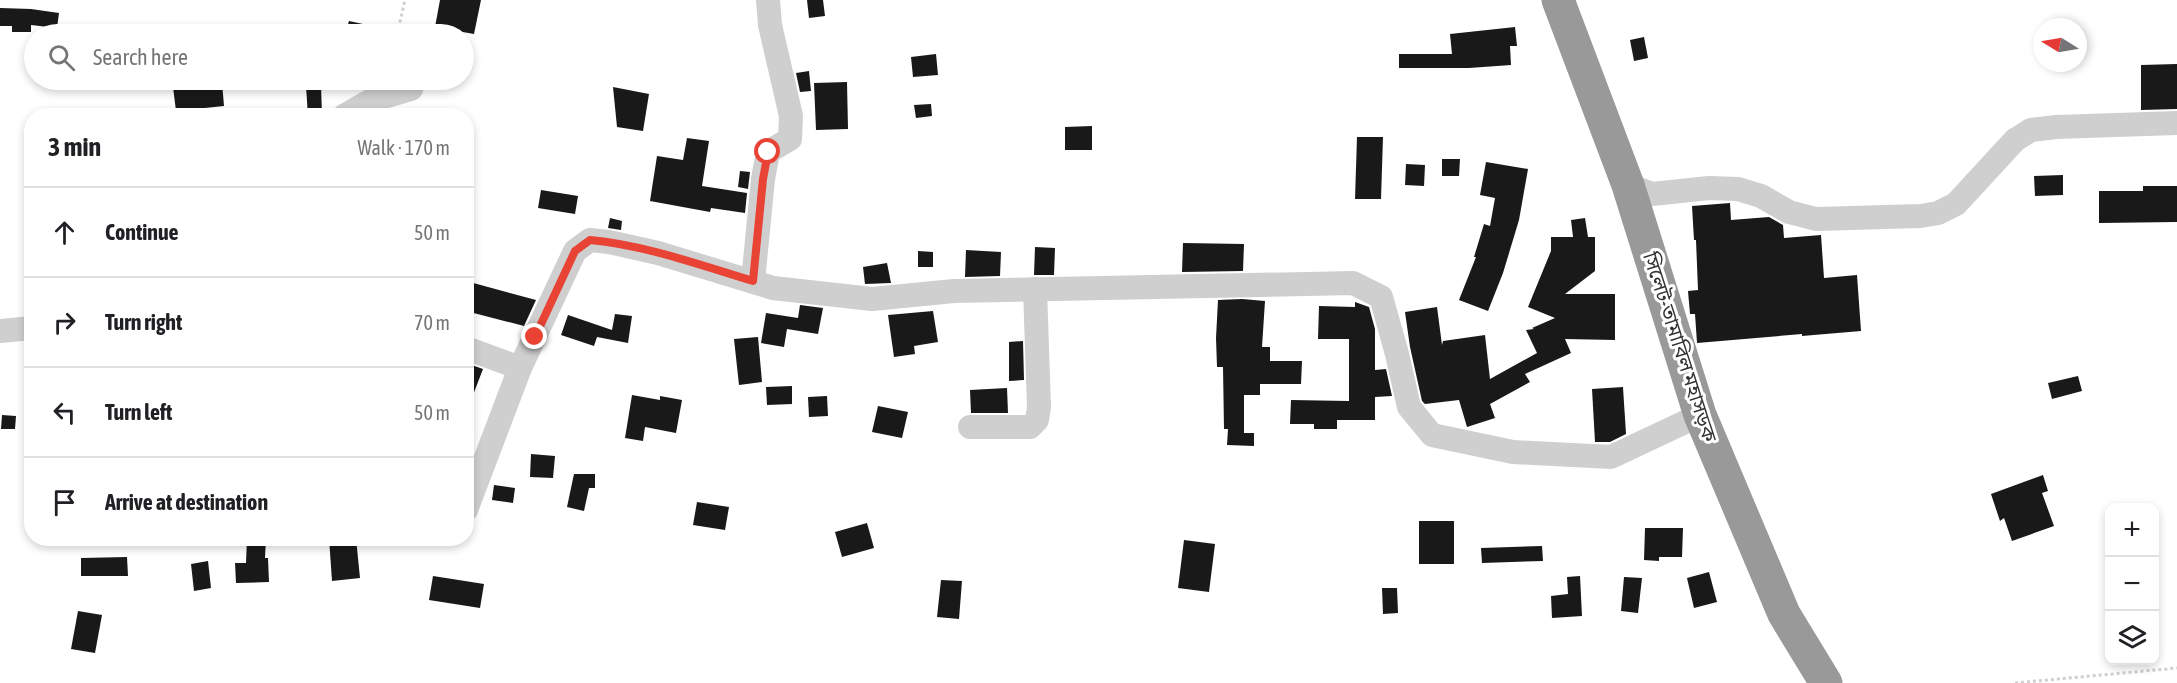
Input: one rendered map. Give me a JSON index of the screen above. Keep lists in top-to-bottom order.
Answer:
{
  "streets": {
    "highway": ["সিলেট-তামাবিল মহাসড়ক"]
  },
  "north": "left",
  "page": {
    "search": "Search here",
    "heading": ["3 min", "Walk · 170 m"],
    "list": [
      ["Continue", "50 m"],
      ["Turn right", "70 m"],
      ["Turn left", "50 m"],
      "Arrive at destination"
    ],
    "map_buttons": ["+", "−"]
  }
}
